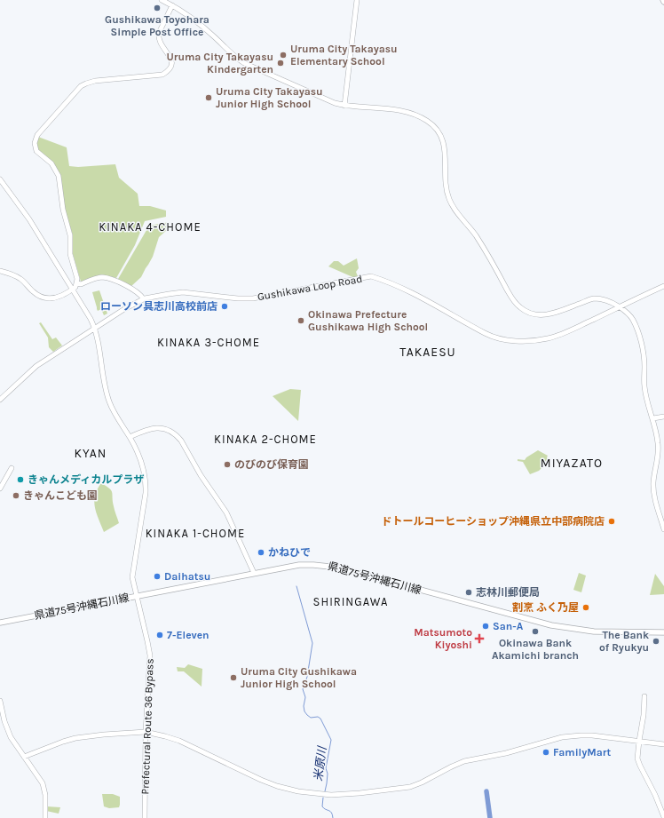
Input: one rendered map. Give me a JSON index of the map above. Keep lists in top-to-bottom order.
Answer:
{
  "streets": {
    "main road": ["Gushikawa Loop Road", "県道75号沖縄石川線", "Prefectural Route 36 Bypass"]
  },
  "crossings": [
    ["Gushikawa Loop Road", "Prefectural Route 36 Bypass"],
    ["県道75号沖縄石川線", "Prefectural Route 36 Bypass"]
  ],
  "districts": [
    "KINAKA 4-CHOME",
    "KINAKA 3-CHOME",
    "TAKAESU",
    "KINAKA 2-CHOME",
    "KYAN",
    "MIYAZATO",
    "KINAKA 1-CHOME",
    "SHIRINGAWA"
  ],
  "water": ["米原川"],
  "places": {
    "other": [
      "Gushikawa Toyohara Simple Post Office",
      "Uruma City Takayasu Elementary School",
      "Uruma City Takayasu Kindergarten",
      "Uruma City Takayasu Junior High School",
      "ローソン具志川高校前店",
      "Okinawa Prefecture Gushikawa High School",
      "のびのび保育園",
      "きゃんメディカルプラザ",
      "きゃんこども園",
      "ドトールコーヒーショップ沖縄県立中部病院店",
      "かねひで",
      "Daihatsu",
      "志林川郵便局",
      "割烹 ふく乃屋",
      "San-A",
      "Okinawa Bank Akamichi branch",
      "7-Eleven",
      "The Bank of Ryukyu",
      "Uruma City Gushikawa Junior High School",
      "FamilyMart"
    ],
    "health": ["Matsumoto Kiyoshi"]
  }
}
